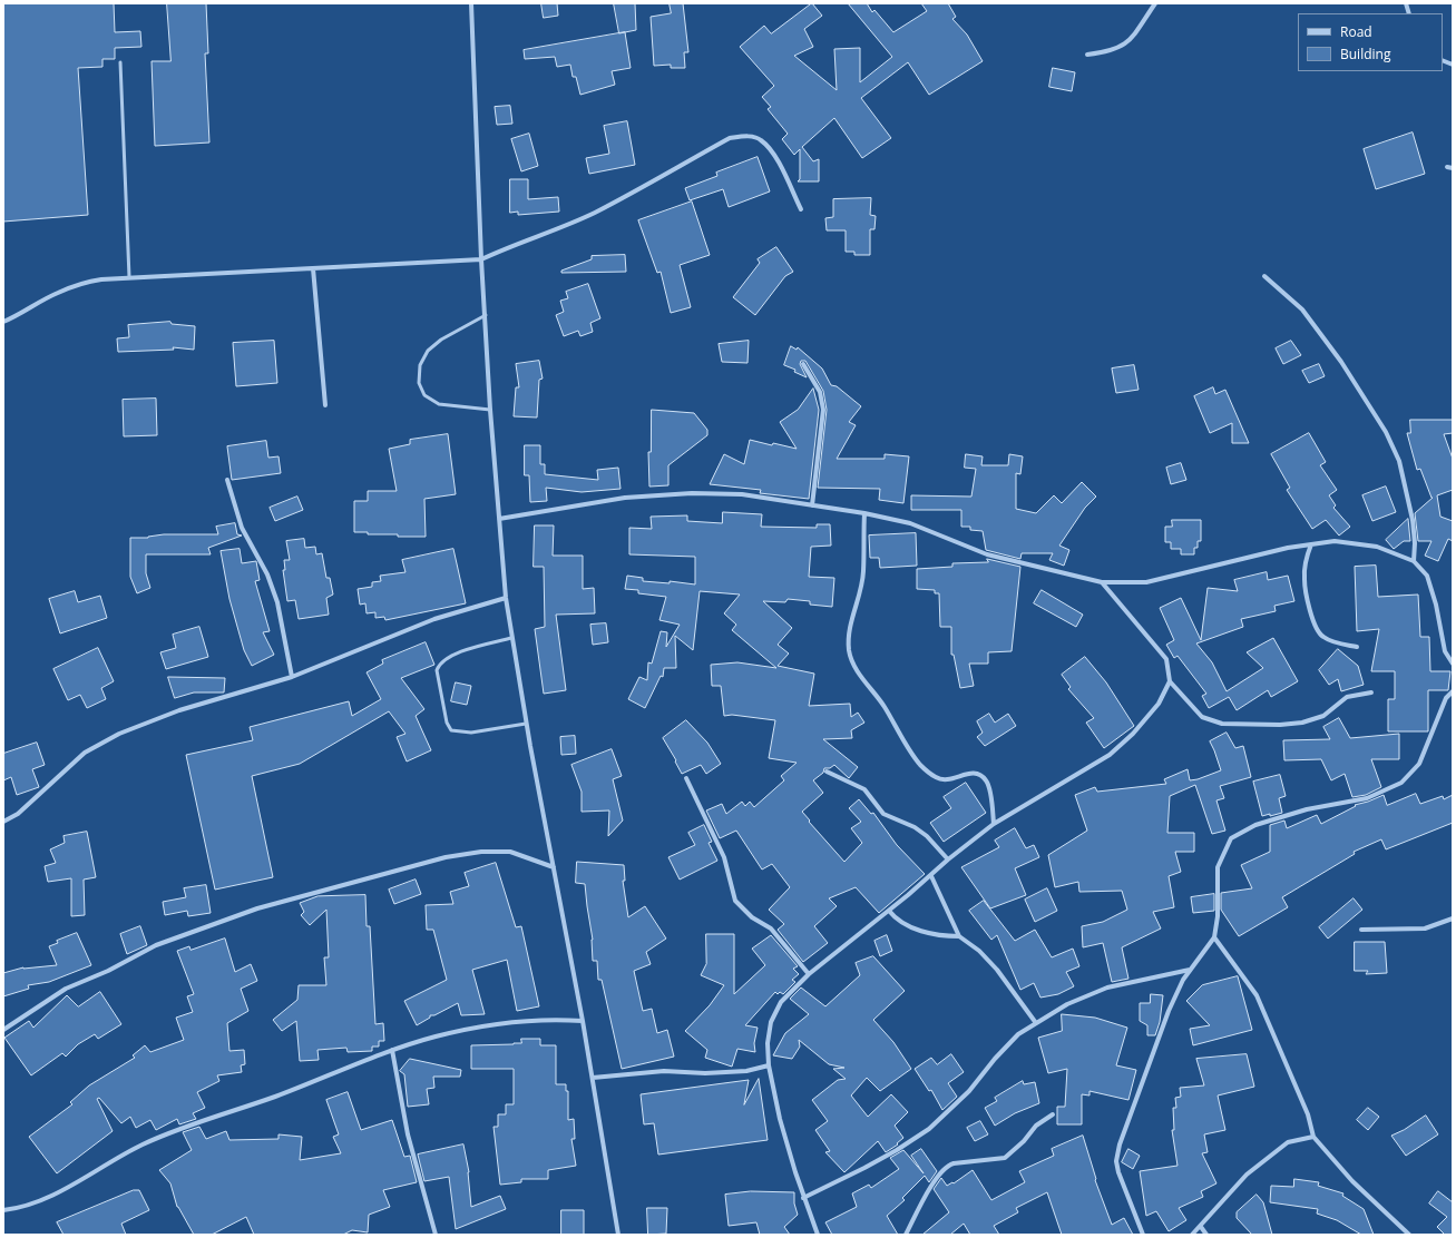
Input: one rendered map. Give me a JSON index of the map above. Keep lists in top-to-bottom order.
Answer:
{
  "legend": ["Road", "Building"]
}
